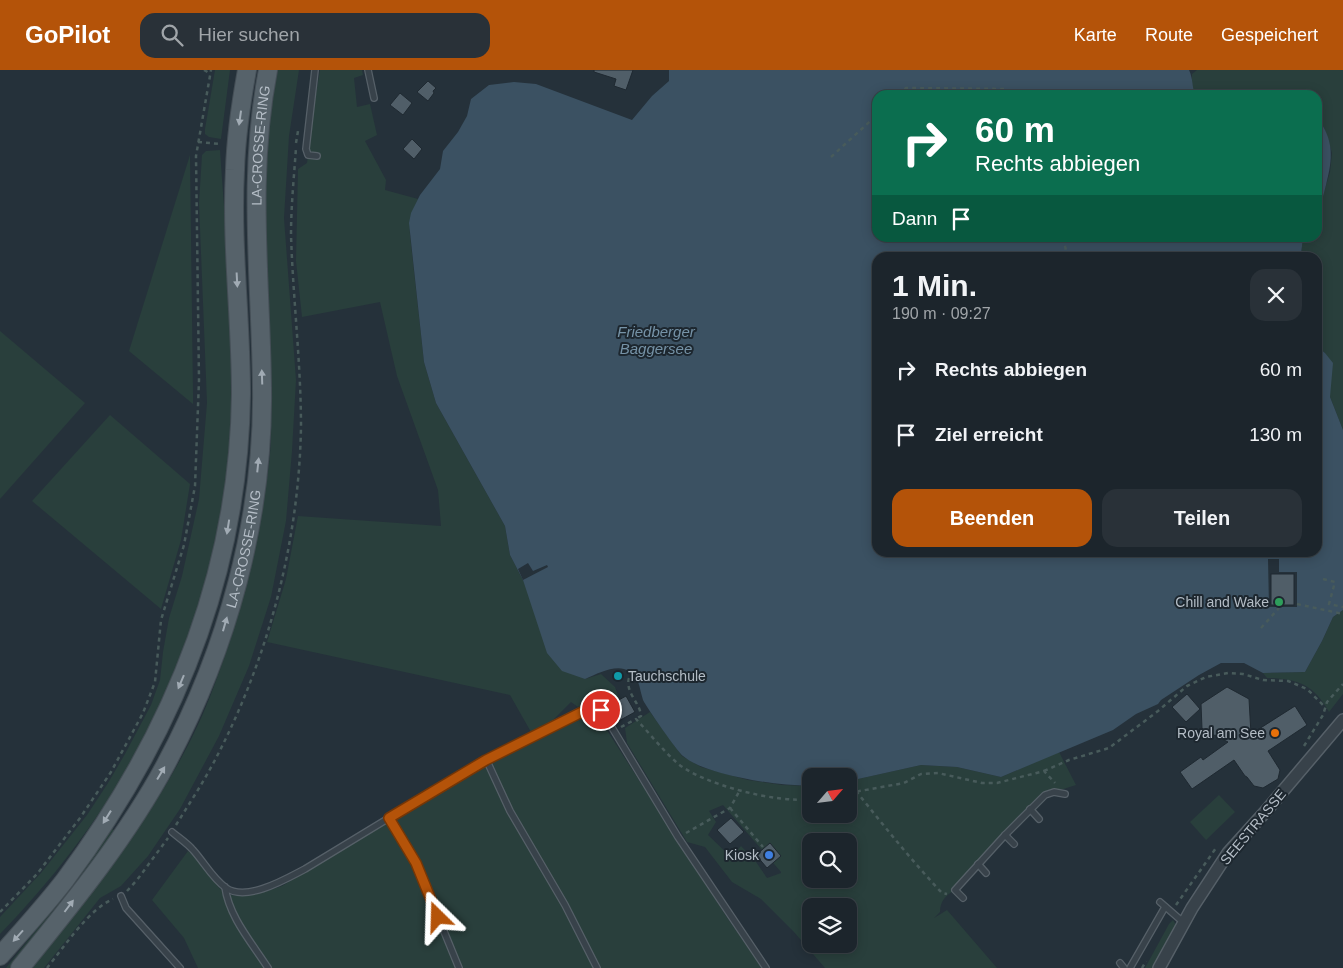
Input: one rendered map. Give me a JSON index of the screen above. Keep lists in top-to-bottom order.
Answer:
{
  "streets": {
    "main road": ["LA-CROSSE-RING"],
    "street": ["SEESTRASSE"]
  },
  "water": ["Friedberger Baggersee"],
  "places": [
    "Chill and Wake",
    "Tauchschule",
    "Royal am See",
    "Kiosk"
  ],
  "north": "top right",
  "page": {
    "header": "GoPilot",
    "search": "Hier suchen",
    "nav": ["Karte", "Route", "Gespeichert"],
    "turn": ["60 m", "Rechts abbiegen"],
    "then": "Dann",
    "heading": ["1 Min.", "190 m · 09:27"],
    "list": [
      {
        "name": "Rechts abbiegen",
        "value": "60 m"
      },
      {
        "name": "Ziel erreicht",
        "value": "130 m"
      }
    ],
    "buttons": ["Beenden", "Teilen"]
  }
}
